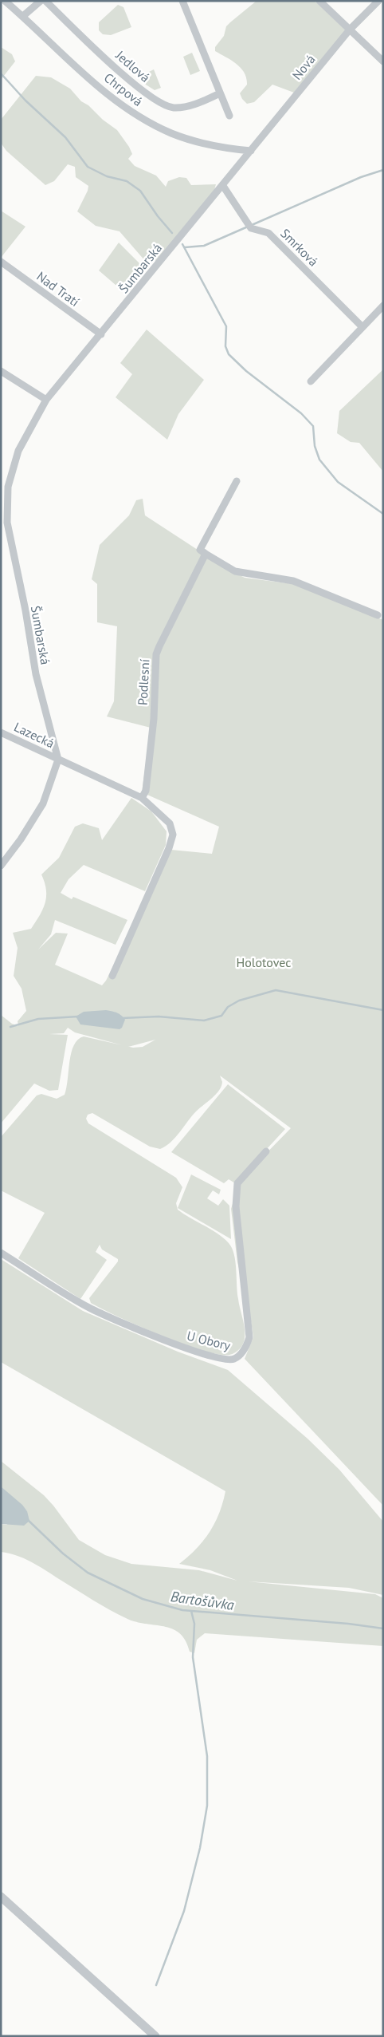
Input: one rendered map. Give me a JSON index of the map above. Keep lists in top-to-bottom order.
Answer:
{
  "streets": {
    "street": [
      "Jedlová",
      "Nová",
      "Chrpová",
      "Smrková",
      "Šumbarská",
      "Nad Tratí",
      "Podlesní",
      "Lazecká",
      "U Obory"
    ]
  },
  "crossings": [
    ["Nová", "Chrpová"],
    ["Nová", "Šumbarská"],
    ["Chrpová", "Šumbarská"],
    ["Smrková", "Šumbarská"],
    ["Šumbarská", "Nad Tratí"],
    ["Šumbarská", "Lazecká"],
    ["Podlesní", "Lazecká"]
  ],
  "water": ["Bartošůvka"],
  "parks": ["Holotovec"]
}
